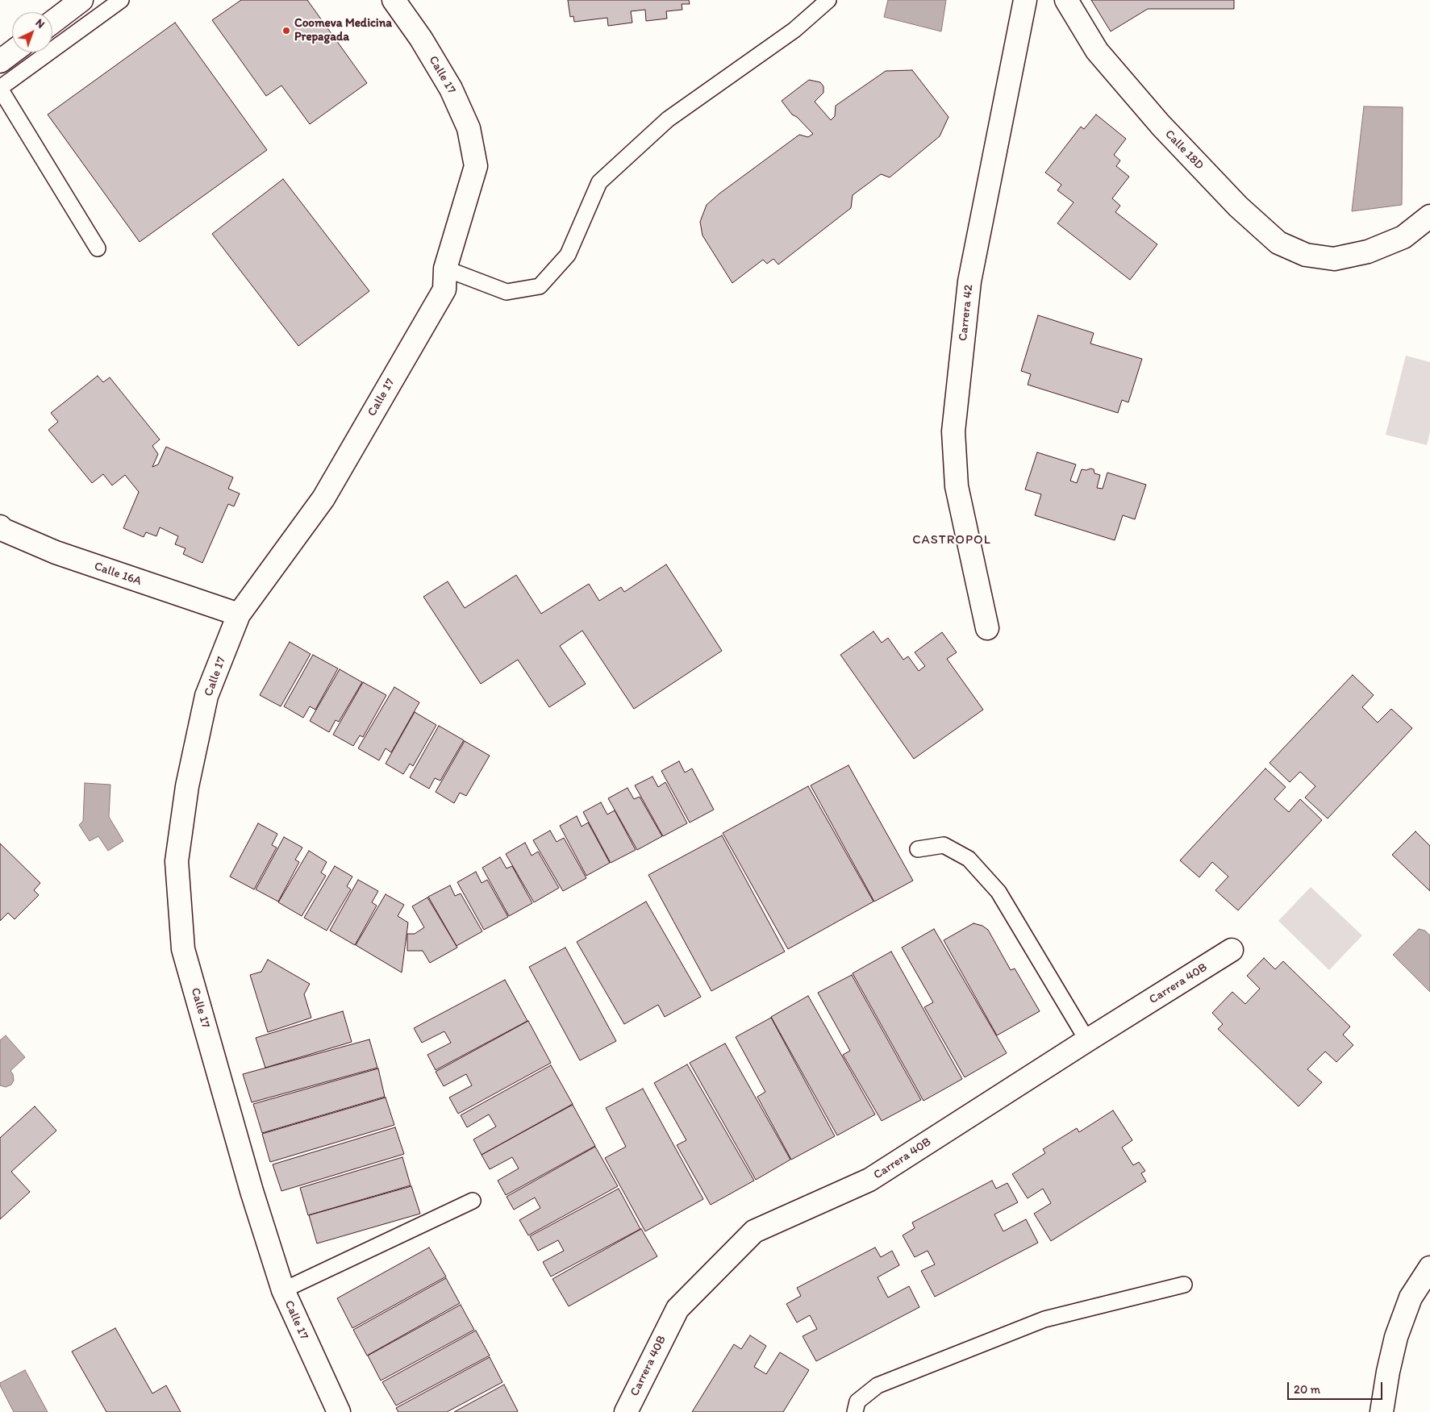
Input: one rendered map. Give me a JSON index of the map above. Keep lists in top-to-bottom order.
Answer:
{
  "streets": {
    "street": [
      "Calle 17",
      "Calle 18D",
      "Carrera 42",
      "Calle 16A",
      "Carrera 40B"
    ]
  },
  "crossings": [
    ["Calle 17", "Calle 16A"]
  ],
  "districts": ["CASTROPOL"],
  "places": ["Coomeva Medicina Prepagada"],
  "scale_bar": "20 m",
  "north": "top right"
}
